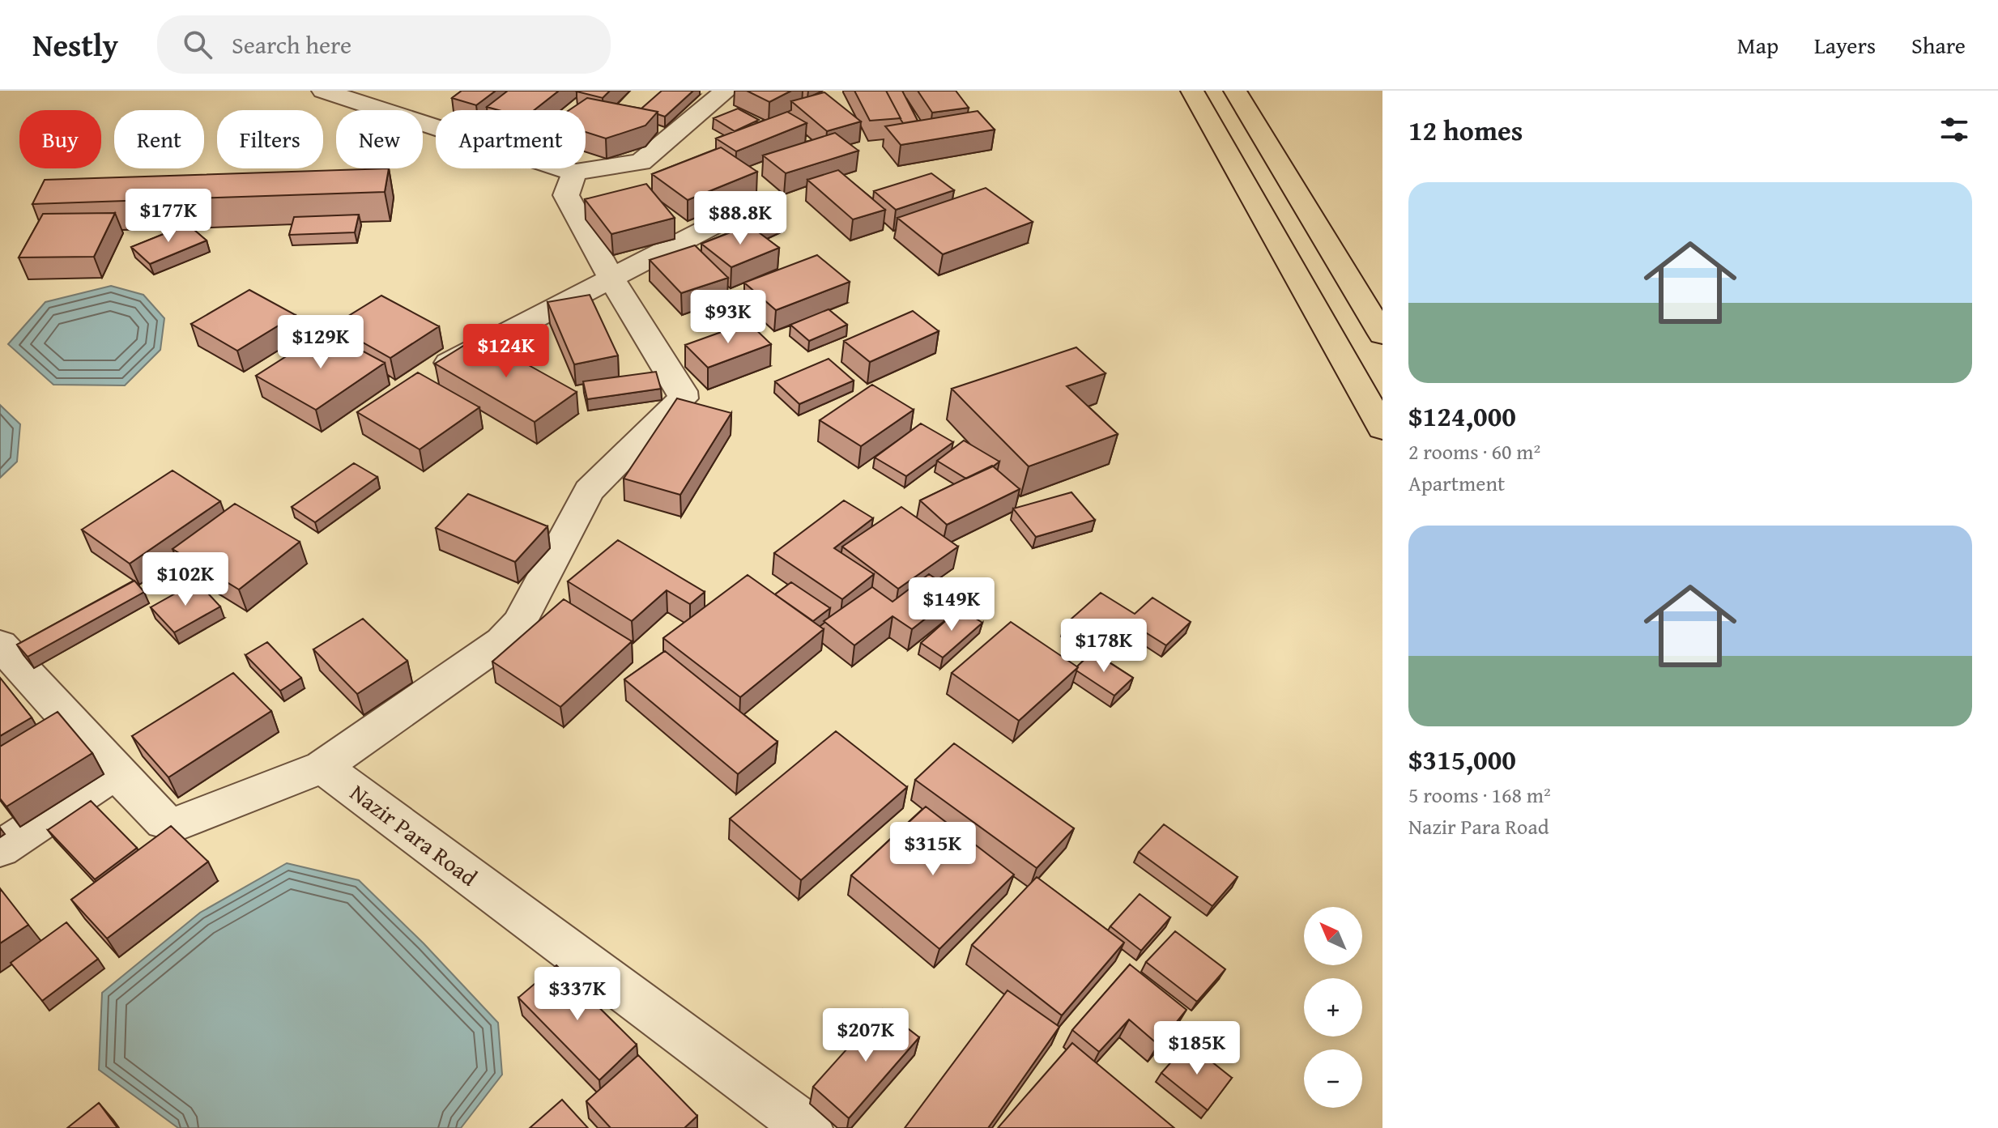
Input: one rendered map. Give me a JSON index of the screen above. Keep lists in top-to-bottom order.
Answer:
{
  "streets": {
    "street": ["Nazir Para Road"]
  },
  "north": "top left",
  "page": {
    "header": "Nestly",
    "search": "Search here",
    "nav": ["Map", "Layers", "Share"],
    "heading": "12 homes",
    "chip": [
      "Buy",
      "Rent",
      "Filters",
      "New",
      "Apartment"
    ],
    "list": [
      {
        "name": "$124,000",
        "note": "2 rooms · 60 m² · Apartment"
      },
      {
        "name": "$315,000",
        "note": "5 rooms · 168 m² · Nazir Para Road"
      }
    ],
    "price": [
      "$177K",
      "$88.8K",
      "$93K",
      "$129K",
      "$124K",
      "$102K",
      "$149K",
      "$178K",
      "$315K",
      "$337K",
      "$207K",
      "$185K"
    ],
    "map_buttons": ["+", "−"]
  }
}
